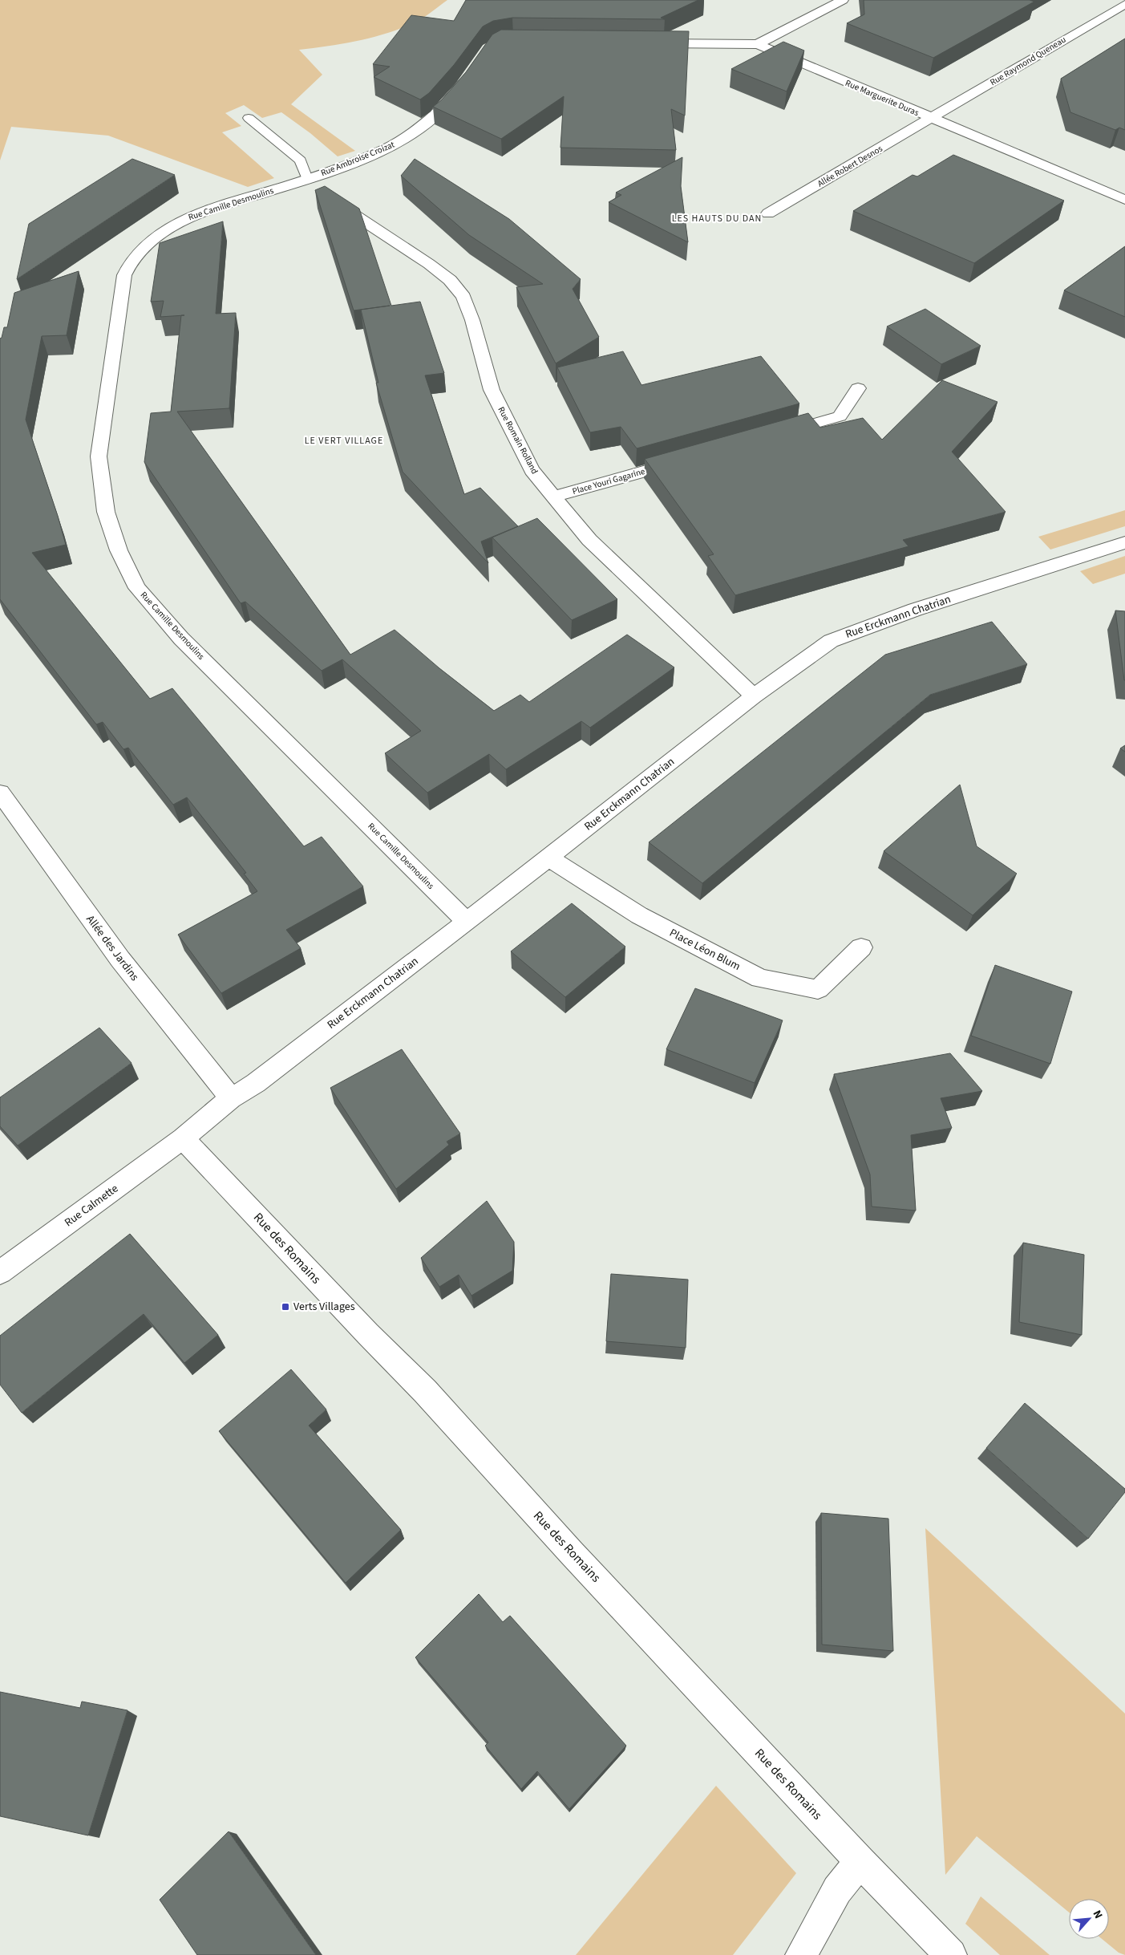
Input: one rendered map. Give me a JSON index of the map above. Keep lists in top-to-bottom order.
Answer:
{
  "streets": {
    "street": [
      "Rue Raymond Queneau",
      "Rue Marguerite Duras",
      "Rue Ambroise Croizat",
      "Allée Robert Desnos",
      "Rue Camille Desmoulins",
      "Rue Romain Rolland",
      "Place Youri Gagarine",
      "Rue Erckmann Chatrian",
      "Allée des Jardins",
      "Place Léon Blum",
      "Rue Calmette",
      "Rue des Romains"
    ]
  },
  "crossings": [
    ["Rue Raymond Queneau", "Rue Marguerite Duras"],
    ["Rue Raymond Queneau", "Allée Robert Desnos"],
    ["Rue Marguerite Duras", "Allée Robert Desnos"],
    ["Rue Ambroise Croizat", "Rue Camille Desmoulins"],
    ["Rue Ambroise Croizat", "Rue Romain Rolland"],
    ["Rue Camille Desmoulins", "Rue Romain Rolland"],
    ["Rue Camille Desmoulins", "Rue Erckmann Chatrian"],
    ["Rue Romain Rolland", "Place Youri Gagarine"],
    ["Rue Romain Rolland", "Rue Erckmann Chatrian"],
    ["Rue Erckmann Chatrian", "Allée des Jardins"],
    ["Rue Erckmann Chatrian", "Place Léon Blum"],
    ["Rue Erckmann Chatrian", "Rue Calmette"],
    ["Rue Erckmann Chatrian", "Rue des Romains"],
    ["Rue Calmette", "Rue des Romains"]
  ],
  "districts": ["LES HAUTS DU DAN", "LE VERT VILLAGE"],
  "places": {
    "transit": ["Verts Villages"]
  },
  "north": "top right"
}
